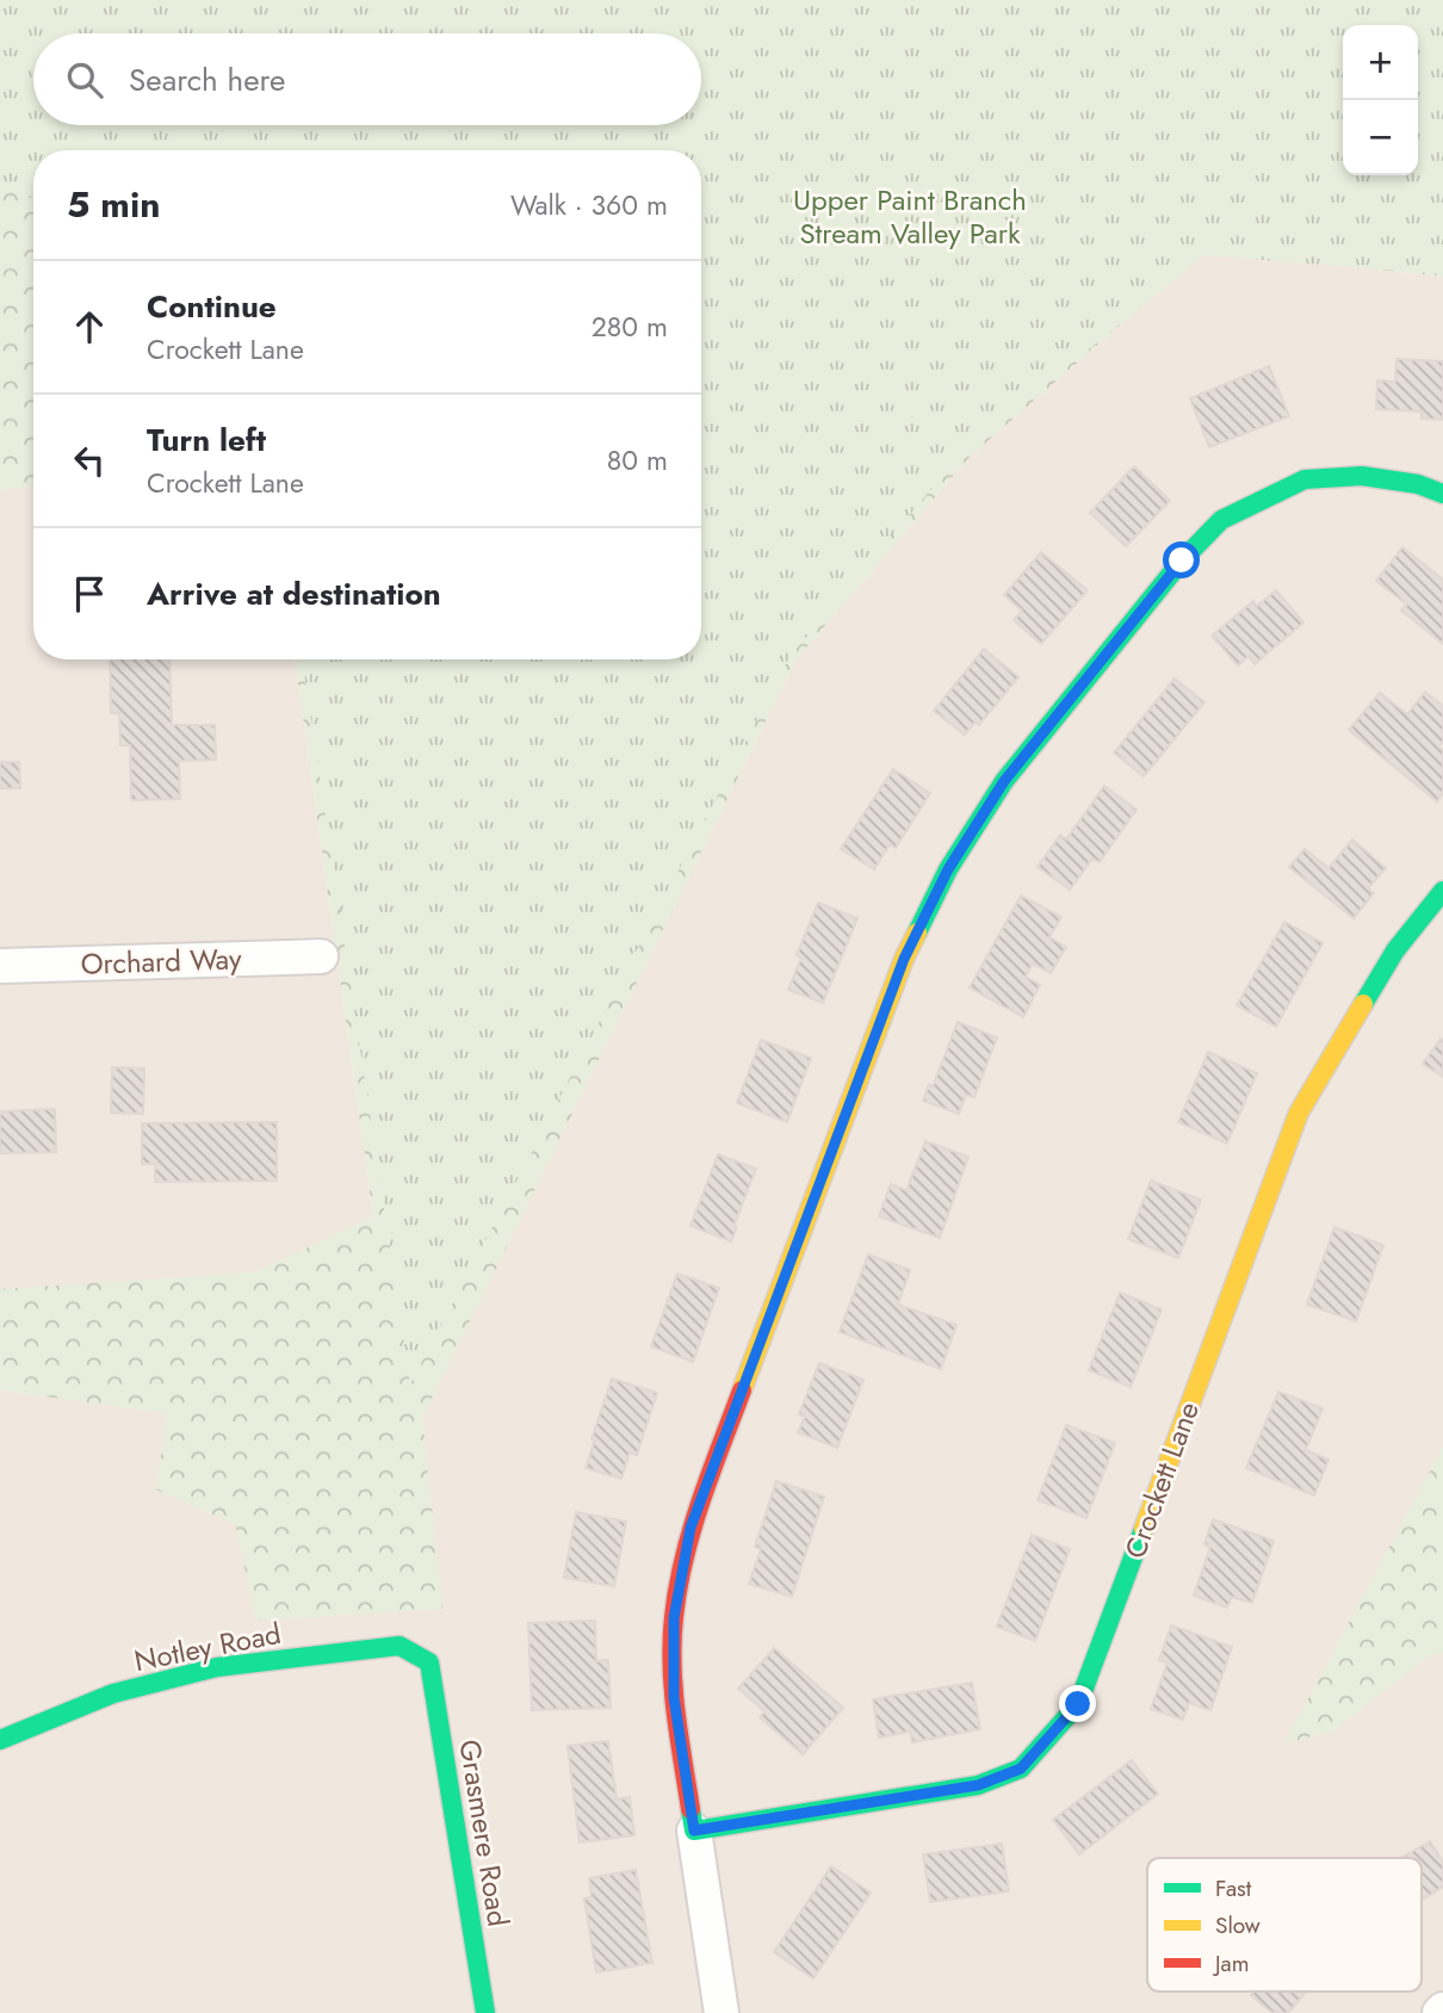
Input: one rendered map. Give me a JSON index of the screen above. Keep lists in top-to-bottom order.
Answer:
{
  "streets": {
    "street": [
      "Orchard Way",
      "Crockett Lane",
      "Notley Road",
      "Grasmere Road"
    ]
  },
  "crossings": [
    ["Notley Road", "Grasmere Road"]
  ],
  "parks": ["Upper Paint Branch Stream Valley Park"],
  "legend": ["Fast", "Slow", "Jam"],
  "page": {
    "map_buttons": ["+", "−"],
    "search": "Search here",
    "heading": ["5 min", "Walk · 360 m"],
    "list": [
      ["Continue", "Crockett Lane", "280 m"],
      ["Turn left", "Crockett Lane", "80 m"],
      "Arrive at destination"
    ]
  }
}
